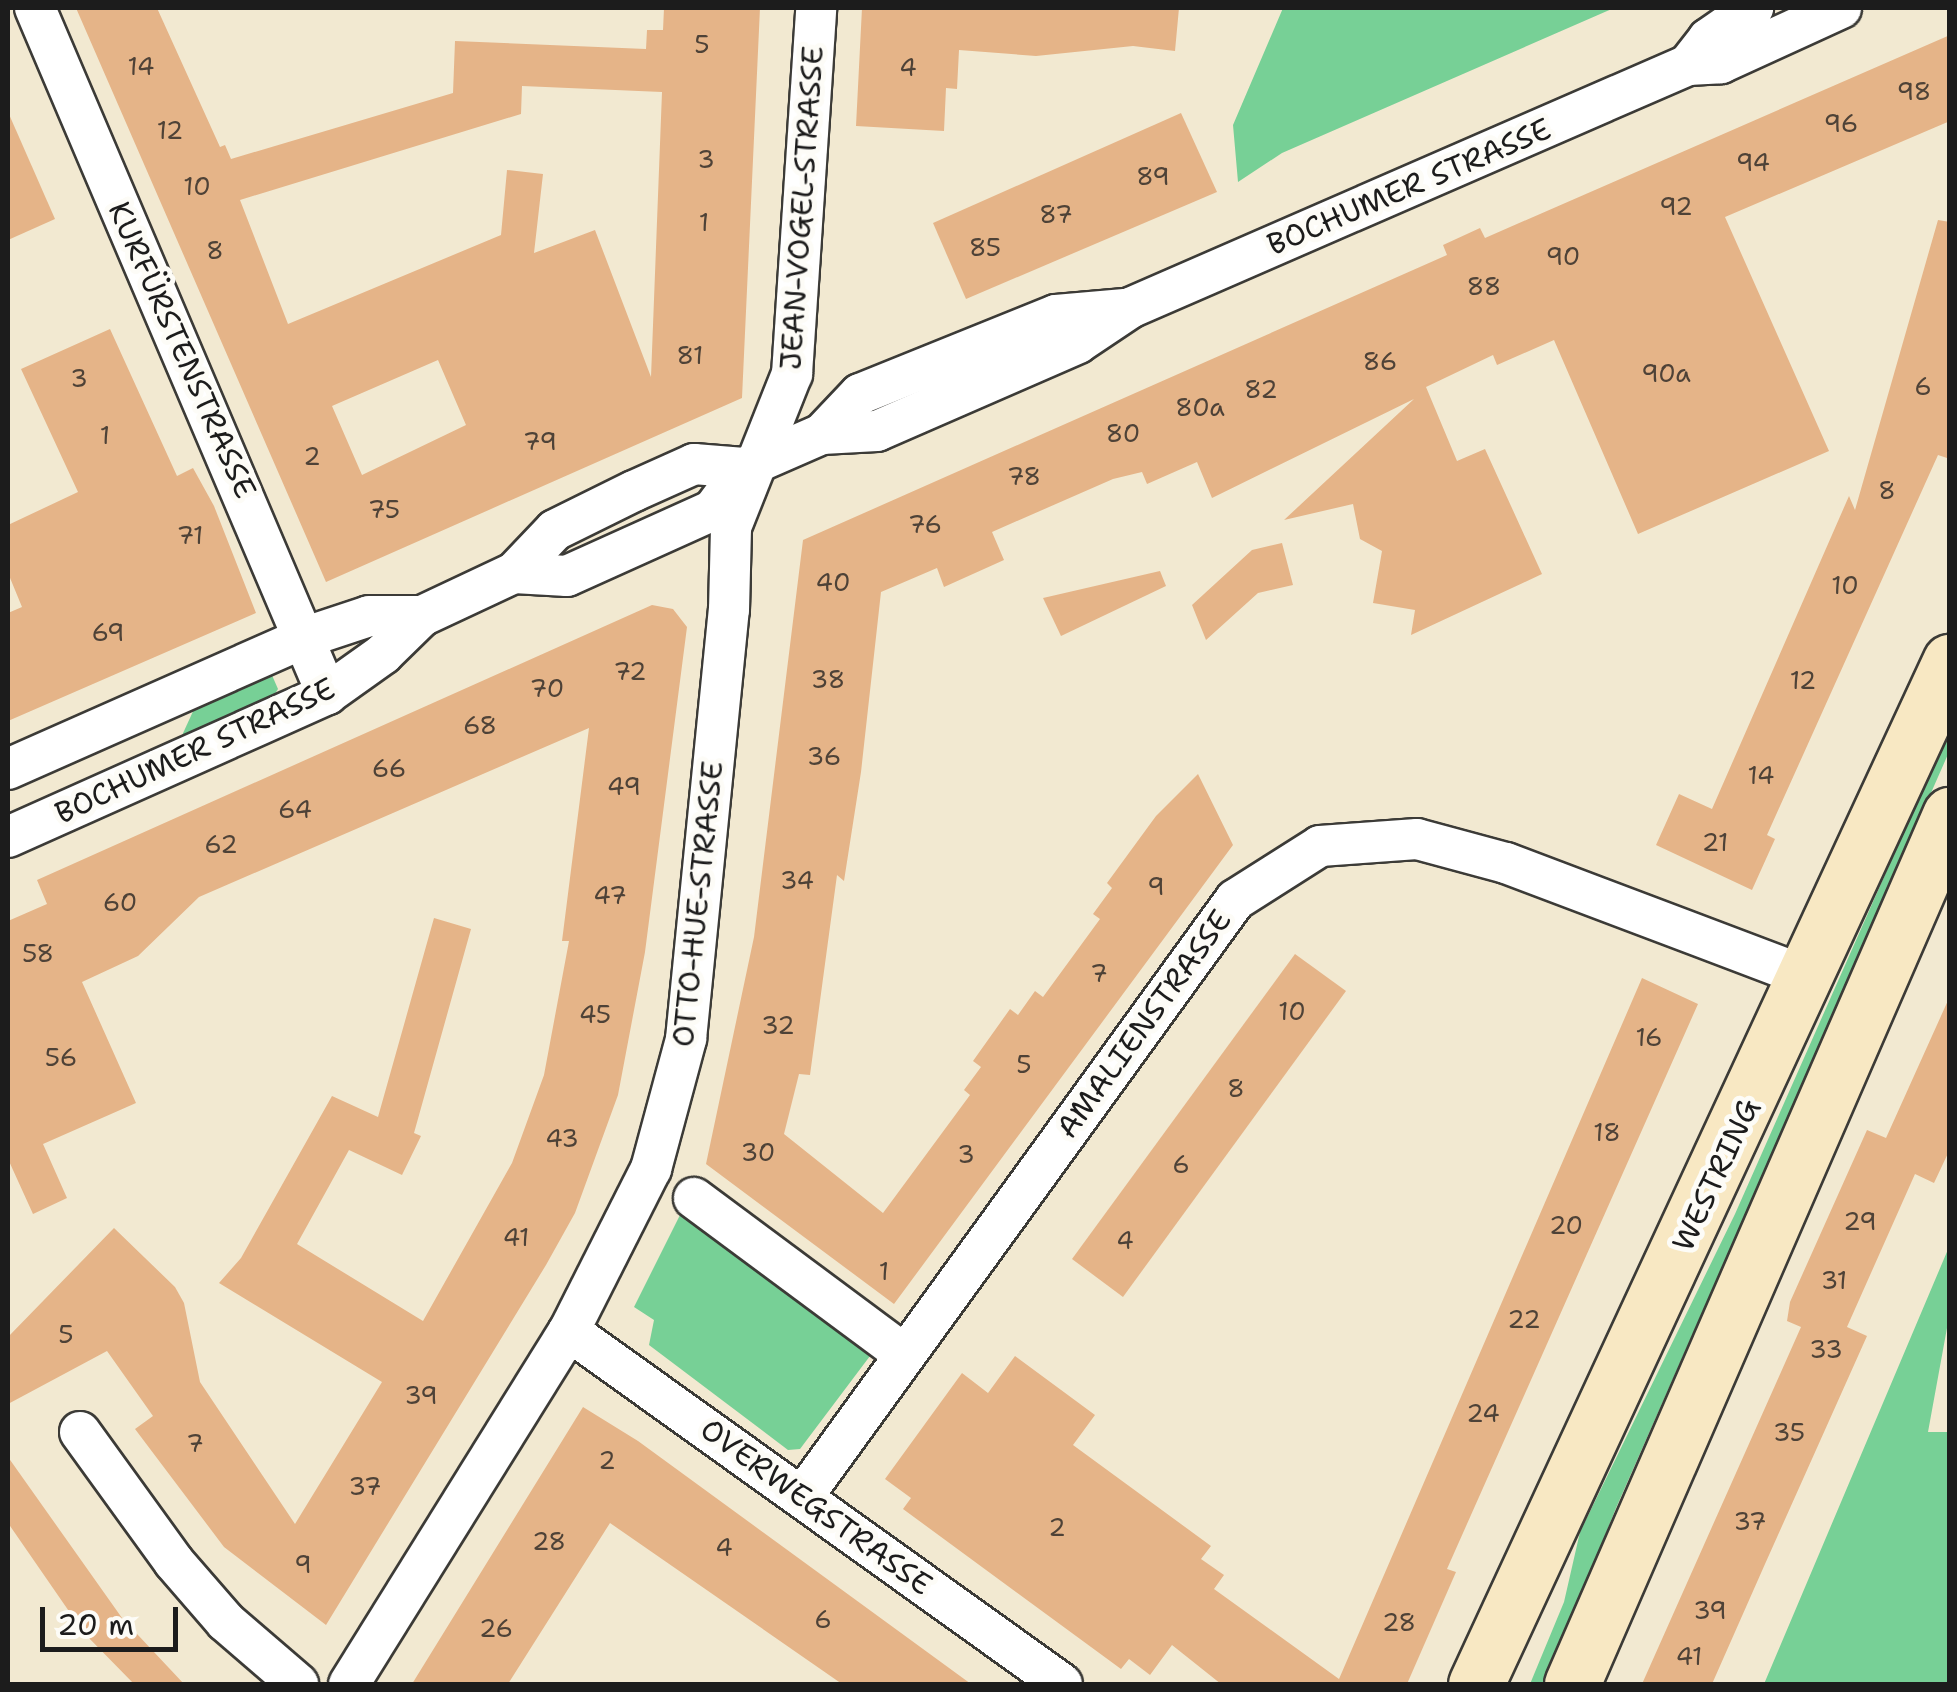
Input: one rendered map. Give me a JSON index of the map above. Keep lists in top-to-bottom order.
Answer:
{
  "streets": {
    "main road": ["WESTRING"],
    "street": [
      "BOCHUMER STRASSE",
      "JEAN-VOGEL-STRASSE",
      "KURFÜRSTENSTRASSE",
      "OTTO-HUE-STRASSE",
      "AMALIENSTRASSE",
      "OVERWEGSTRASSE"
    ]
  },
  "crossings": [
    ["BOCHUMER STRASSE", "JEAN-VOGEL-STRASSE"],
    ["BOCHUMER STRASSE", "KURFÜRSTENSTRASSE"],
    ["BOCHUMER STRASSE", "OTTO-HUE-STRASSE"],
    ["JEAN-VOGEL-STRASSE", "OTTO-HUE-STRASSE"],
    ["OTTO-HUE-STRASSE", "OVERWEGSTRASSE"],
    ["AMALIENSTRASSE", "WESTRING"],
    ["AMALIENSTRASSE", "OVERWEGSTRASSE"]
  ],
  "house_numbers": [
    "5",
    "14",
    "4",
    "98",
    "96",
    "12",
    "3",
    "94",
    "89",
    "10",
    "92",
    "87",
    "1",
    "85",
    "8",
    "90",
    "88",
    "81",
    "86",
    "90a",
    "3",
    "6",
    "82",
    "80a",
    "80",
    "1",
    "79",
    "2",
    "78",
    "8",
    "75",
    "76",
    "71",
    "40",
    "10",
    "69",
    "72",
    "38",
    "12",
    "70",
    "68",
    "36",
    "66",
    "14",
    "49",
    "64",
    "21",
    "62",
    "34",
    "9",
    "47",
    "60",
    "58",
    "7",
    "10",
    "45",
    "32",
    "16",
    "56",
    "5",
    "8",
    "18",
    "43",
    "30",
    "3",
    "6",
    "29",
    "20",
    "41",
    "4",
    "1",
    "31",
    "22",
    "5",
    "33",
    "39",
    "24",
    "35",
    "7",
    "2",
    "37",
    "37",
    "2",
    "28",
    "4",
    "9",
    "39",
    "6",
    "28",
    "26",
    "41"
  ],
  "scale_bar": "20 m"
}
